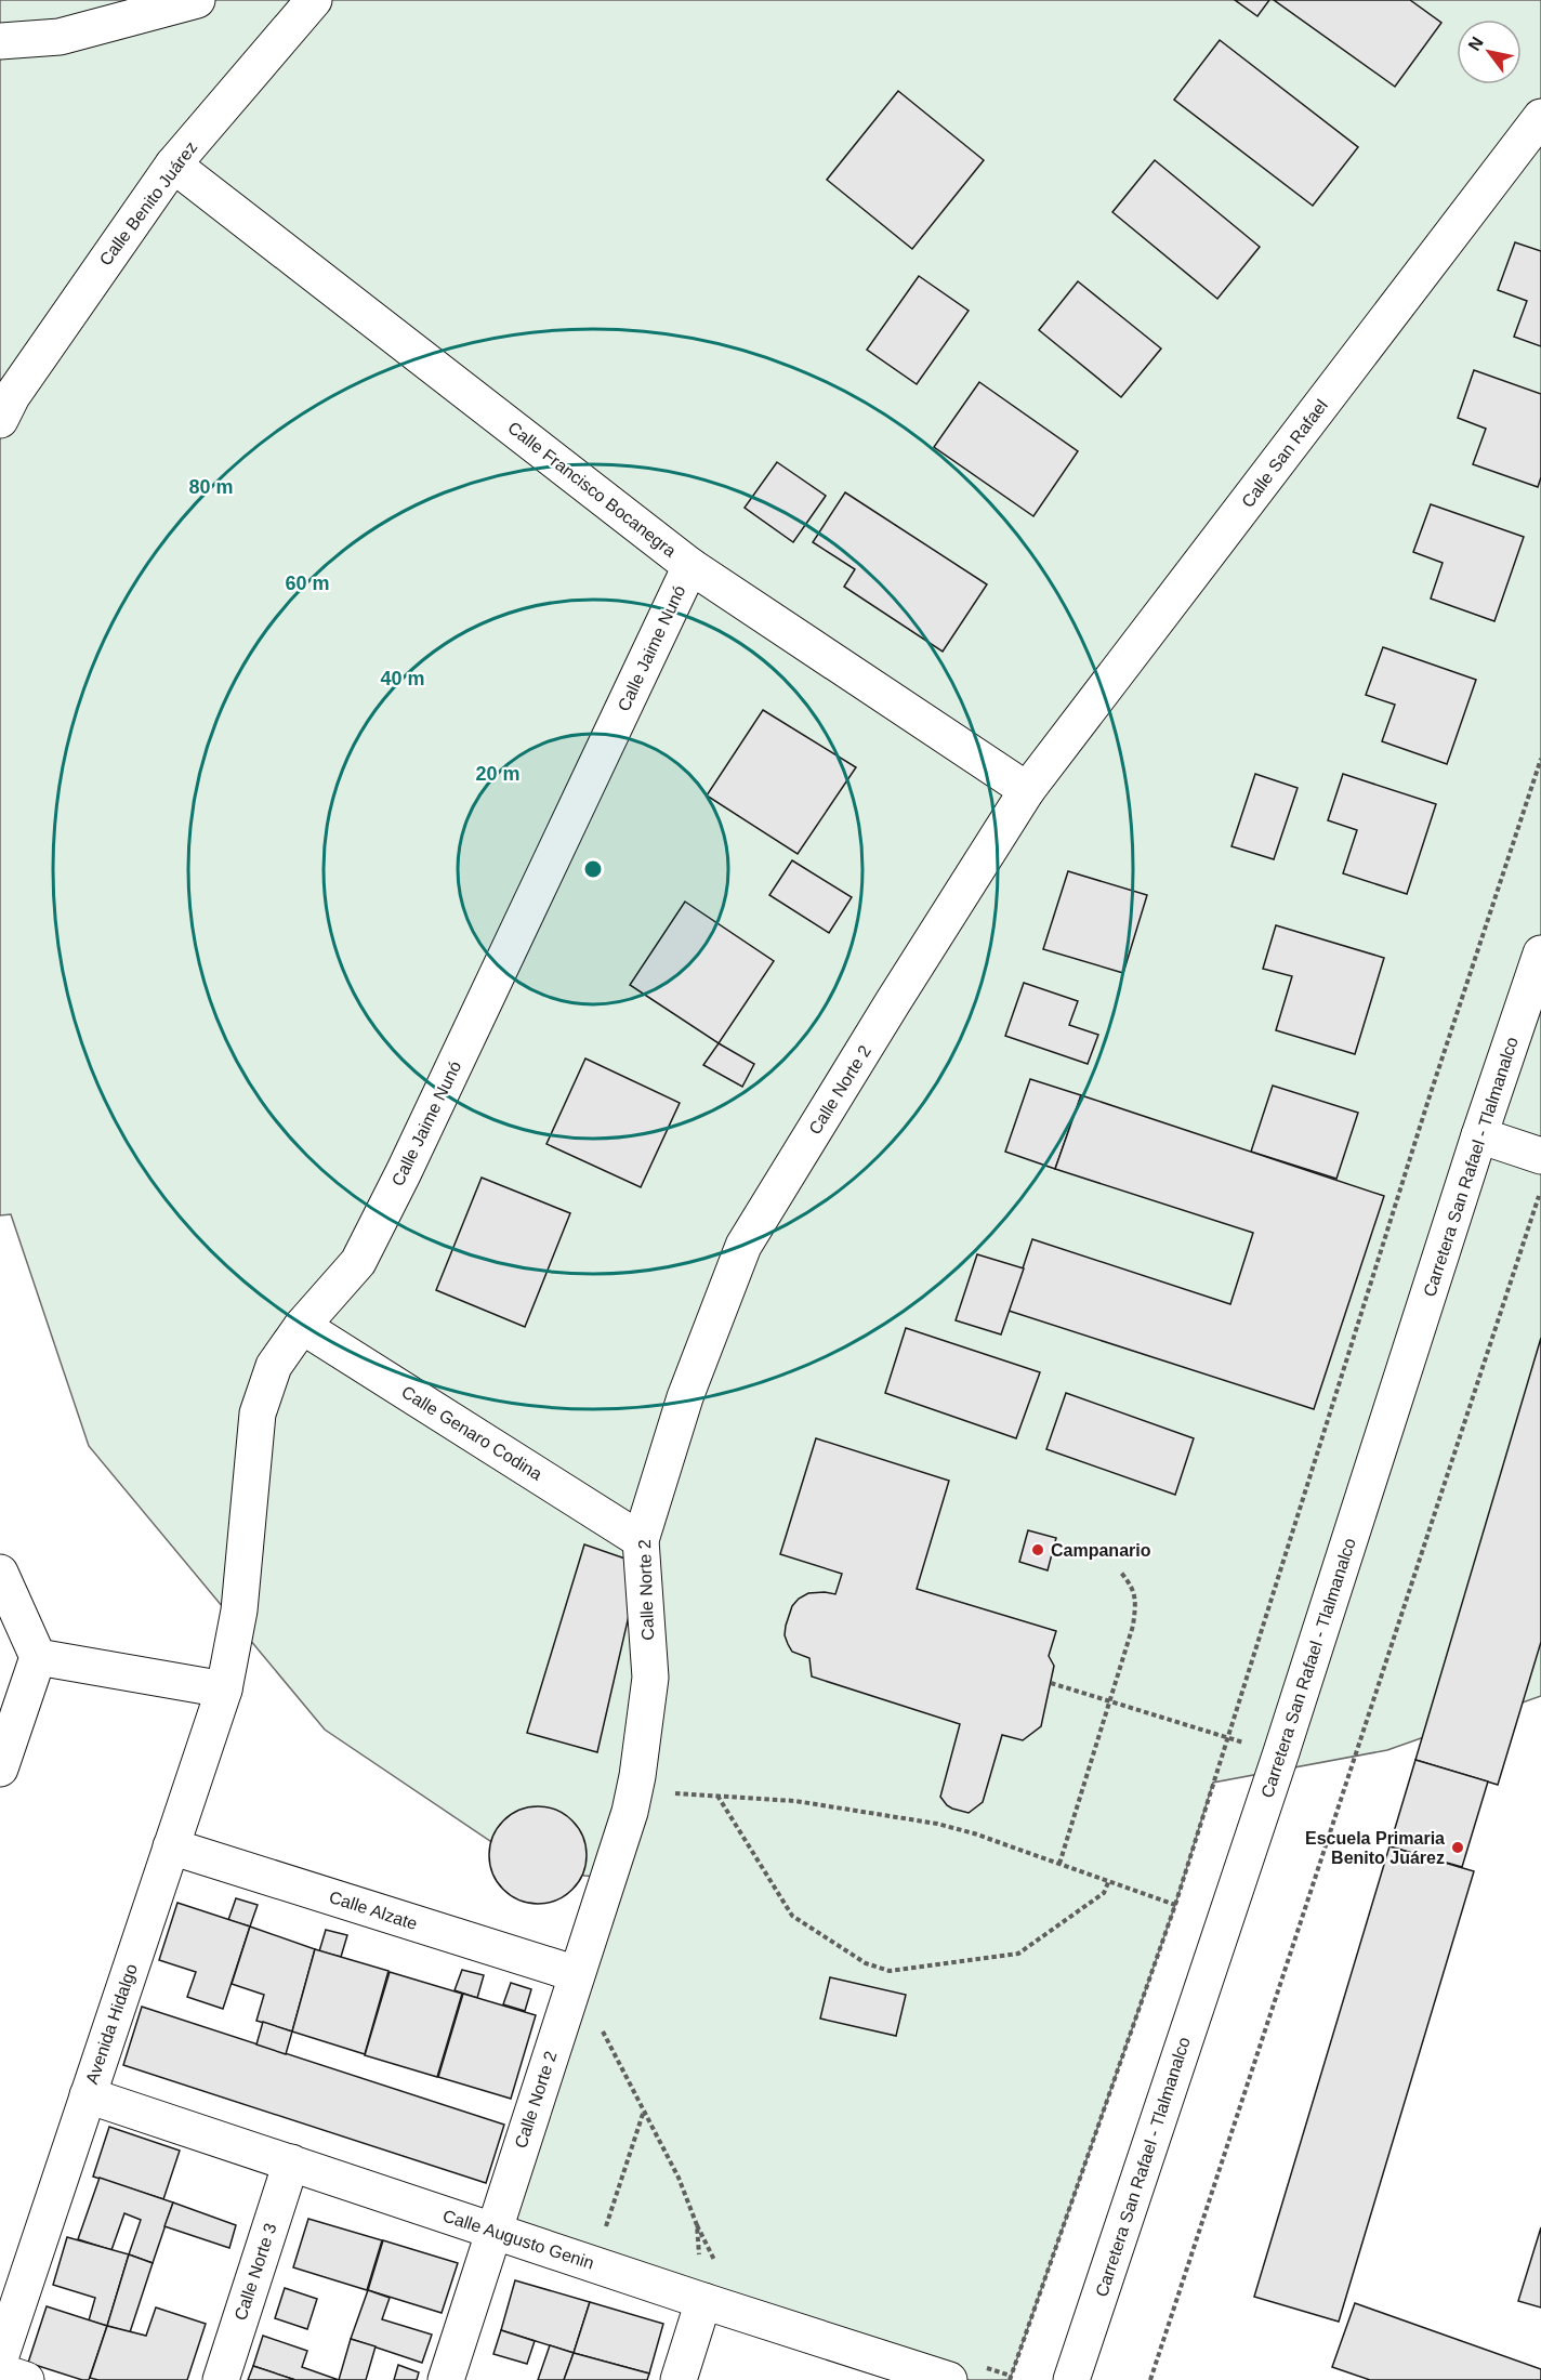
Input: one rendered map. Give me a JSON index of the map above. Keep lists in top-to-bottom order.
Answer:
{
  "streets": {
    "street": [
      "Calle Benito Juárez",
      "Calle San Rafael",
      "Calle Francisco Bocanegra",
      "Calle Jaime Nunó",
      "Calle Norte 2",
      "Carretera San Rafael - Tlalmanalco",
      "Calle Genaro Codina",
      "Calle Alzate",
      "Avenida Hidalgo",
      "Calle Augusto Genin",
      "Calle Norte 3"
    ]
  },
  "crossings": [
    ["Calle Benito Juárez", "Calle Francisco Bocanegra"],
    ["Calle San Rafael", "Calle Francisco Bocanegra"],
    ["Calle San Rafael", "Calle Norte 2"],
    ["Calle Francisco Bocanegra", "Calle Jaime Nunó"],
    ["Calle Francisco Bocanegra", "Calle Norte 2"],
    ["Calle Jaime Nunó", "Calle Genaro Codina"],
    ["Calle Jaime Nunó", "Avenida Hidalgo"],
    ["Calle Norte 2", "Calle Genaro Codina"],
    ["Calle Norte 2", "Calle Alzate"],
    ["Calle Norte 2", "Calle Augusto Genin"],
    ["Calle Alzate", "Avenida Hidalgo"],
    ["Avenida Hidalgo", "Calle Augusto Genin"],
    ["Calle Augusto Genin", "Calle Norte 3"]
  ],
  "places": ["Campanario", "Escuela Primaria Benito Juárez"],
  "north": "top left",
  "rings": [
    "80 m",
    "60 m",
    "40 m",
    "20 m"
  ]
}
